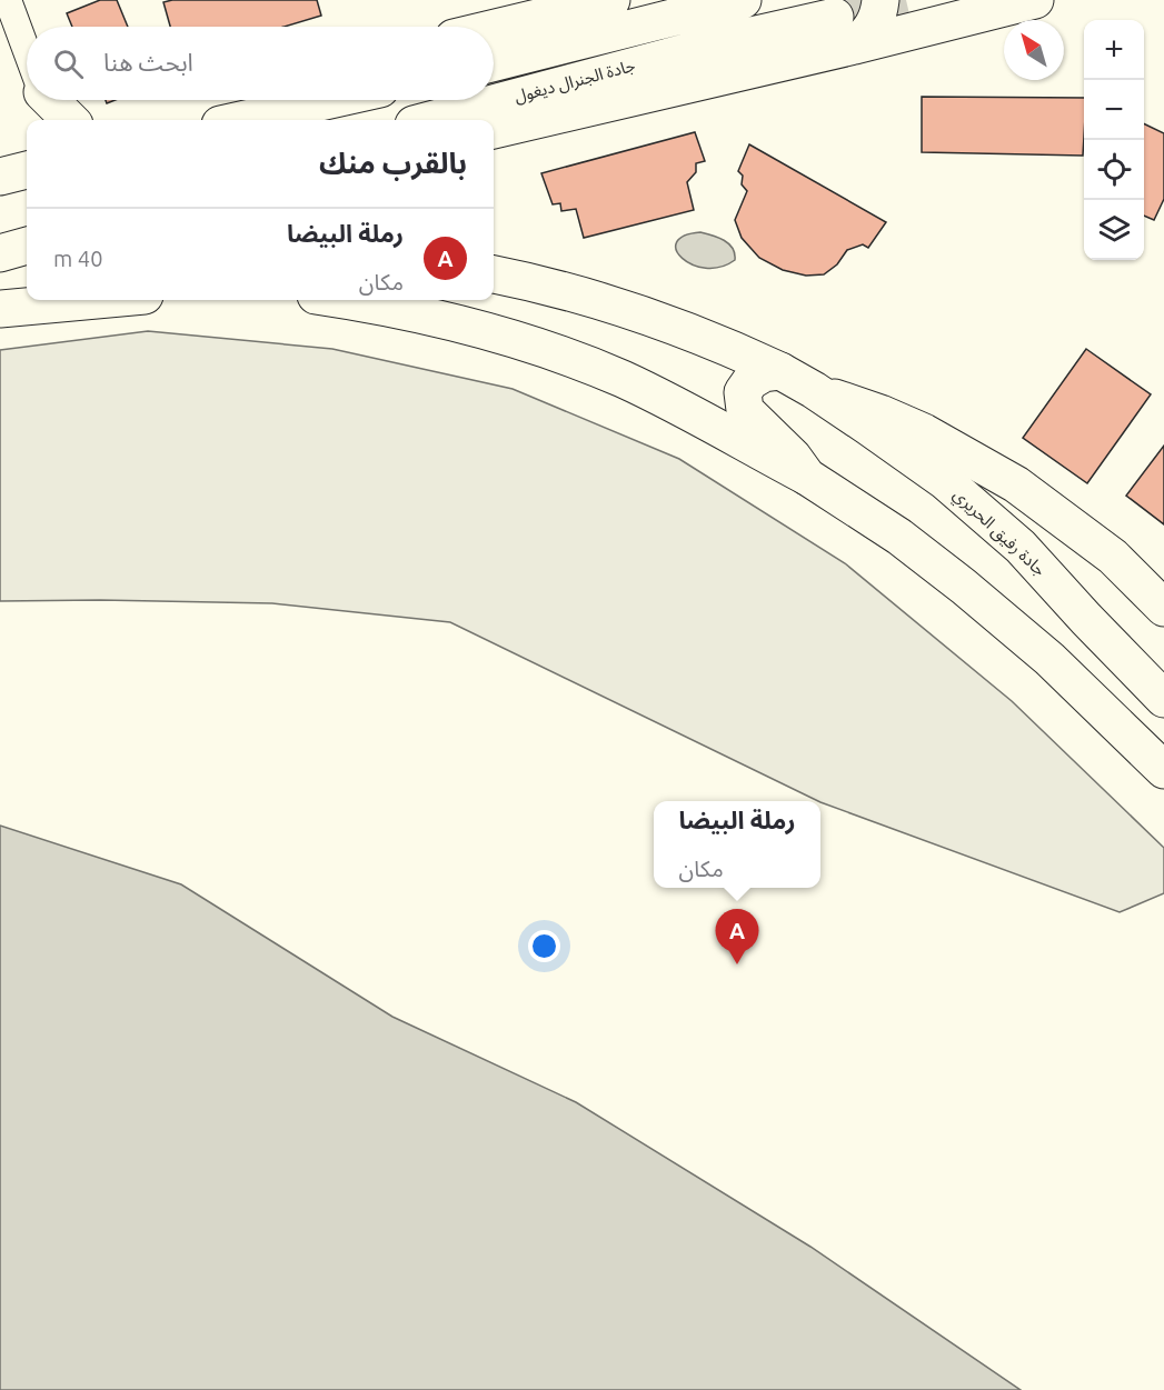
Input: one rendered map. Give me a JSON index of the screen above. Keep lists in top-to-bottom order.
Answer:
{
  "streets": {
    "main road": ["جادة الجنرال ديغول", "جادة رفيق الحريري"]
  },
  "north": "top left",
  "page": {
    "map_buttons": ["+", "−"],
    "search": "ابحث هنا",
    "heading": "بالقرب منك",
    "list": [
      {
        "mark": "A",
        "name": "رملة البيضا",
        "note": "مكان",
        "value": "40 m"
      }
    ],
    "popup": ["رملة البيضا", "مكان"],
    "pins": "A"
  }
}
